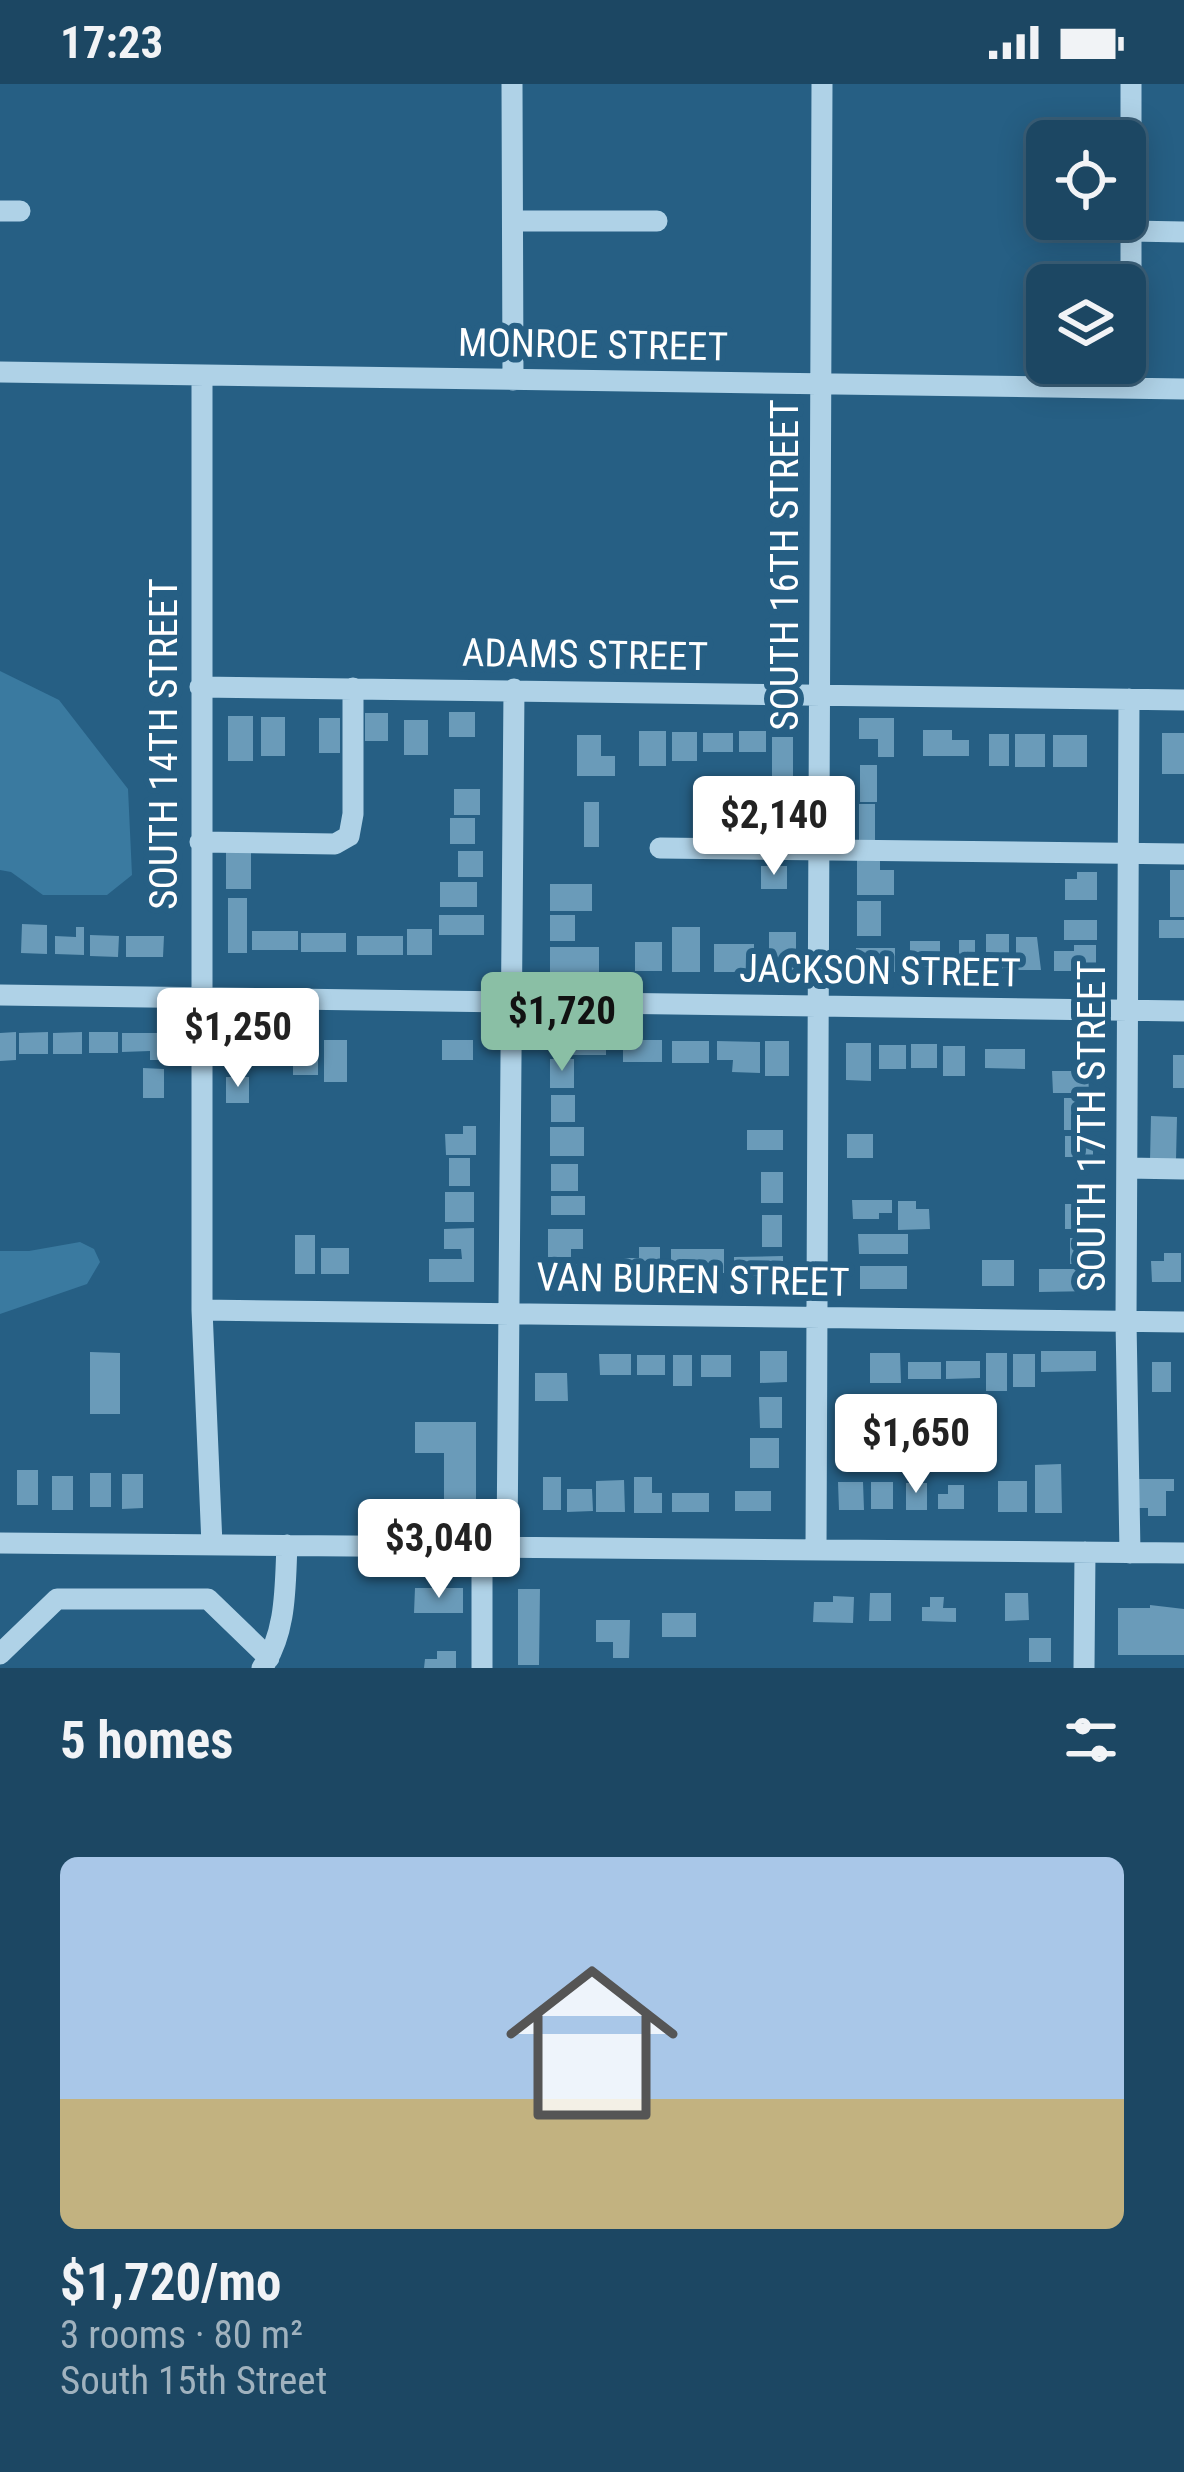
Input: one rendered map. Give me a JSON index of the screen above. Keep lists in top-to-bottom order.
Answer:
{
  "streets": {
    "street": [
      "MONROE STREET",
      "SOUTH 16TH STREET",
      "ADAMS STREET",
      "SOUTH 14TH STREET",
      "JACKSON STREET",
      "SOUTH 17TH STREET",
      "VAN BUREN STREET"
    ]
  },
  "crossings": [
    ["MONROE STREET", "SOUTH 16TH STREET"],
    ["MONROE STREET", "SOUTH 14TH STREET"],
    ["SOUTH 16TH STREET", "ADAMS STREET"],
    ["SOUTH 16TH STREET", "JACKSON STREET"],
    ["SOUTH 16TH STREET", "VAN BUREN STREET"],
    ["ADAMS STREET", "SOUTH 14TH STREET"],
    ["ADAMS STREET", "SOUTH 17TH STREET"],
    ["SOUTH 14TH STREET", "JACKSON STREET"],
    ["SOUTH 14TH STREET", "VAN BUREN STREET"],
    ["JACKSON STREET", "SOUTH 17TH STREET"],
    ["SOUTH 17TH STREET", "VAN BUREN STREET"]
  ],
  "page": {
    "status": "17:23",
    "price": [
      "$2,140",
      "$1,720",
      "$1,250",
      "$1,650",
      "$3,040"
    ],
    "heading": "5 homes",
    "list": [
      {
        "name": "$1,720/mo",
        "note": "3 rooms · 80 m² · South 15th Street"
      }
    ]
  }
}
